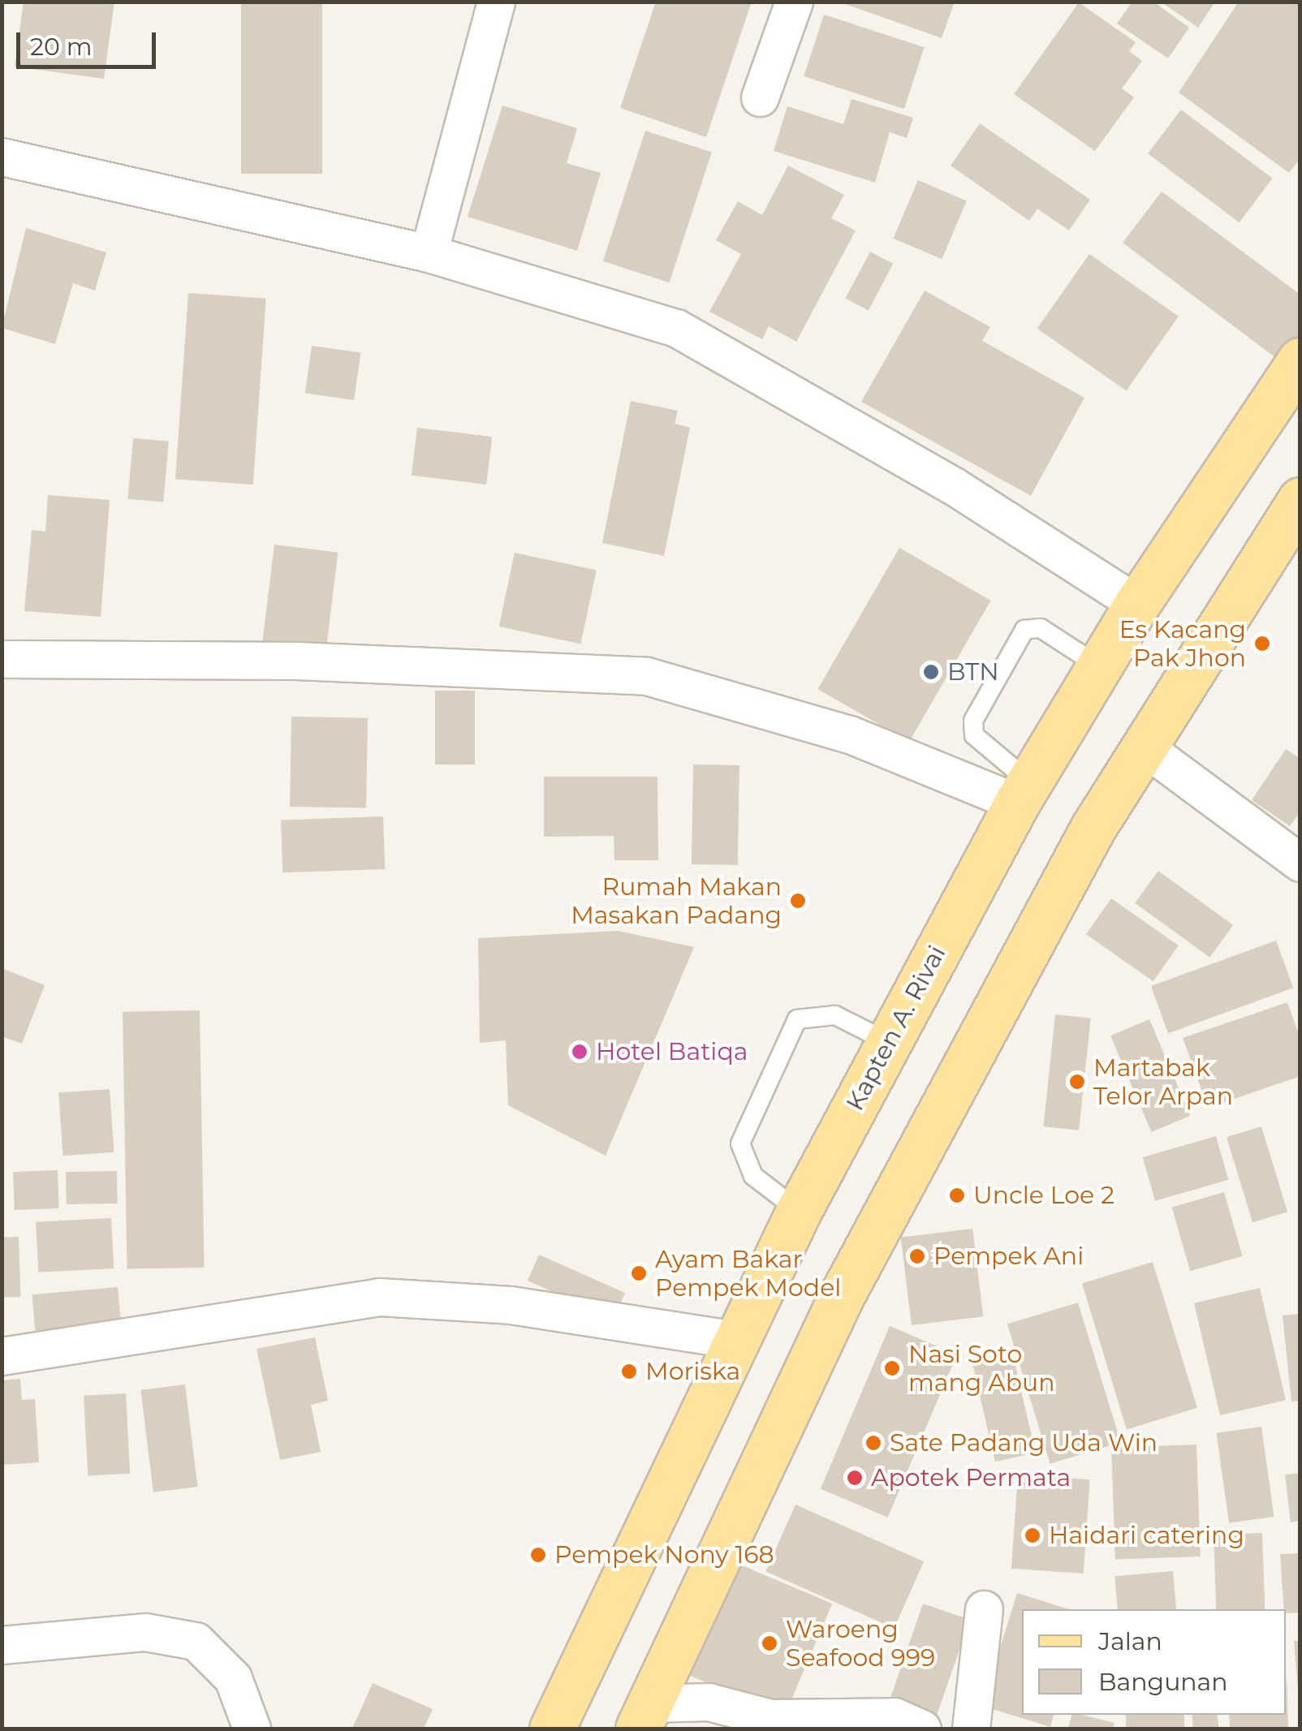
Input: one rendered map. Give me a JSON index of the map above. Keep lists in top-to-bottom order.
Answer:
{
  "streets": {
    "main road": ["Kapten A. Rivai"]
  },
  "places": [
    "Es Kacang Pak Jhon",
    "BTN",
    "Rumah Makan Masakan Padang",
    "Hotel Batiqa",
    "Martabak Telor Arpan",
    "Uncle Loe 2",
    "Pempek Ani",
    "Ayam Bakar Pempek Model",
    "Nasi Soto mang Abun",
    "Moriska",
    "Sate Padang Uda Win",
    "Apotek Permata",
    "Haidari catering",
    "Pempek Nony 168",
    "Waroeng Seafood 999"
  ],
  "legend": ["Jalan", "Bangunan"],
  "scale_bar": "20 m"
}
